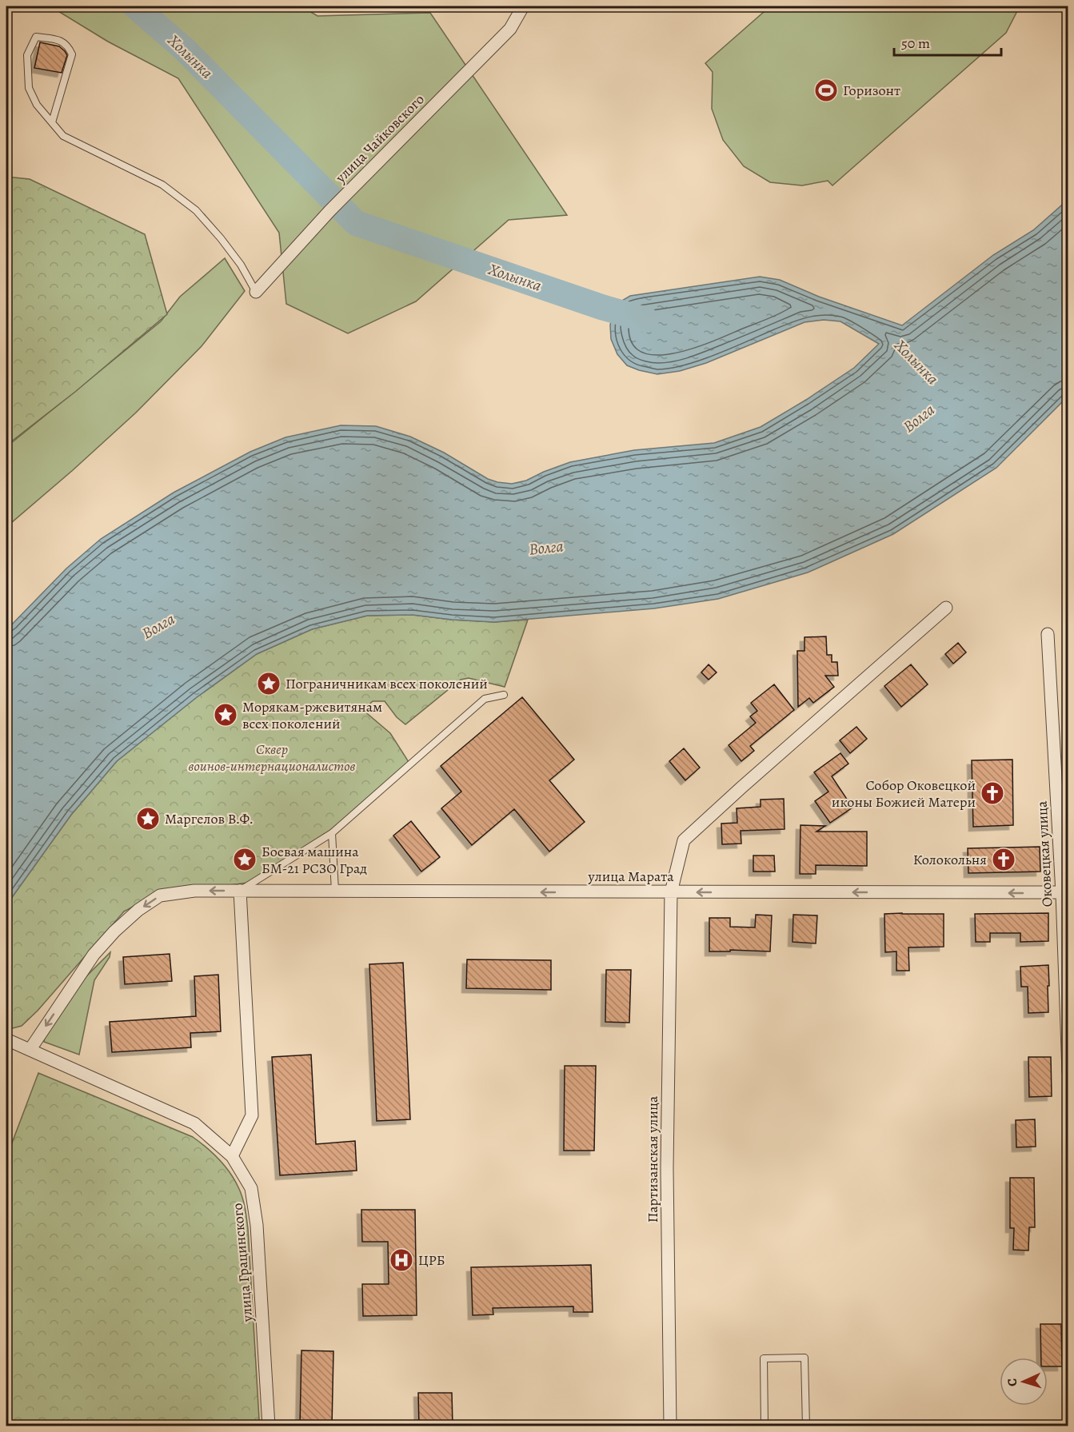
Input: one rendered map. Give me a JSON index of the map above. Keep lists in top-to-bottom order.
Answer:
{
  "streets": {
    "street": [
      "улица Чайковского",
      "Оковецкая улица",
      "улица Марата",
      "Партизанская улица",
      "улица Грацинского"
    ]
  },
  "crossings": [
    ["Оковецкая улица", "улица Марата"],
    ["улица Марата", "Партизанская улица"],
    ["улица Марата", "улица Грацинского"]
  ],
  "one_way": ["улица Марата"],
  "water": ["Холынка", "Волга"],
  "parks": ["Сквер воинов-интернационалистов"],
  "places": {
    "sports": ["Горизонт"],
    "place": [
      "Пограничникам всех поколений",
      "Морякам-ржевитянам всех поколений",
      "Маргелов В.Ф.",
      "Боевая машина БМ-21 РСЗО Град"
    ],
    "church": ["Собор Оковецкой иконы Божией Матери", "Колокольня"],
    "hospital": ["ЦРБ"]
  },
  "scale_bar": "50 m",
  "north": "left"
}
